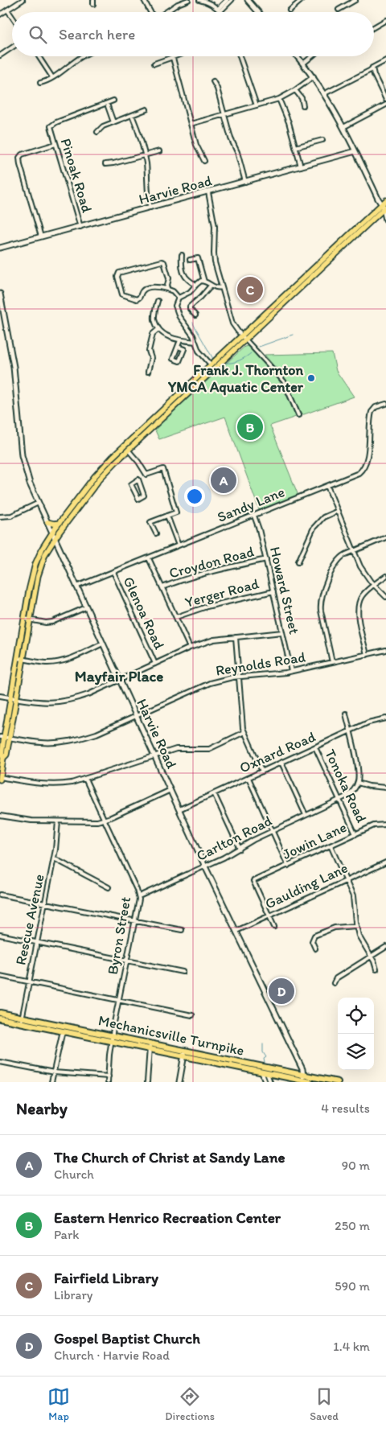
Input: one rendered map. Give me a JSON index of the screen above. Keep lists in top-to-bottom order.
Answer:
{
  "streets": {
    "highway": ["Mechanicsville Turnpike"],
    "street": [
      "Pinoak Road",
      "Harvie Road",
      "Sandy Lane",
      "Croydon Road",
      "Howard Street",
      "Yerger Road",
      "Glenoa Road",
      "Reynolds Road",
      "Oxnard Road",
      "Tonoka Road",
      "Carlton Road",
      "Jowin Lane",
      "Gaulding Lane",
      "Rescue Avenue",
      "Byron Street"
    ]
  },
  "crossings": [
    ["Pinoak Road", "Harvie Road"],
    ["Harvie Road", "Sandy Lane"],
    ["Harvie Road", "Reynolds Road"],
    ["Harvie Road", "Oxnard Road"],
    ["Harvie Road", "Carlton Road"],
    ["Harvie Road", "Gaulding Lane"],
    ["Harvie Road", "Mechanicsville Turnpike"],
    ["Sandy Lane", "Howard Street"],
    ["Sandy Lane", "Glenoa Road"],
    ["Croydon Road", "Howard Street"],
    ["Howard Street", "Yerger Road"],
    ["Howard Street", "Reynolds Road"],
    ["Oxnard Road", "Tonoka Road"],
    ["Tonoka Road", "Carlton Road"],
    ["Tonoka Road", "Jowin Lane"],
    ["Carlton Road", "Byron Street"],
    ["Jowin Lane", "Gaulding Lane"],
    ["Rescue Avenue", "Mechanicsville Turnpike"],
    ["Byron Street", "Mechanicsville Turnpike"]
  ],
  "districts": ["Mayfair Place"],
  "places": ["Frank J. Thornton YMCA Aquatic Center"],
  "page": {
    "search": "Search here",
    "pins": [
      "C",
      "B",
      "A",
      "D"
    ],
    "heading": ["Nearby", "4 results"],
    "list": [
      {
        "mark": "A",
        "name": "The Church of Christ at Sandy Lane",
        "note": "Church",
        "value": "90 m"
      },
      {
        "mark": "B",
        "name": "Eastern Henrico Recreation Center",
        "note": "Park",
        "value": "250 m"
      },
      {
        "mark": "C",
        "name": "Fairfield Library",
        "note": "Library",
        "value": "590 m"
      },
      {
        "mark": "D",
        "name": "Gospel Baptist Church",
        "note": "Church · Harvie Road",
        "value": "1.4 km"
      }
    ],
    "nav": ["Map", "Directions", "Saved"]
  }
}
